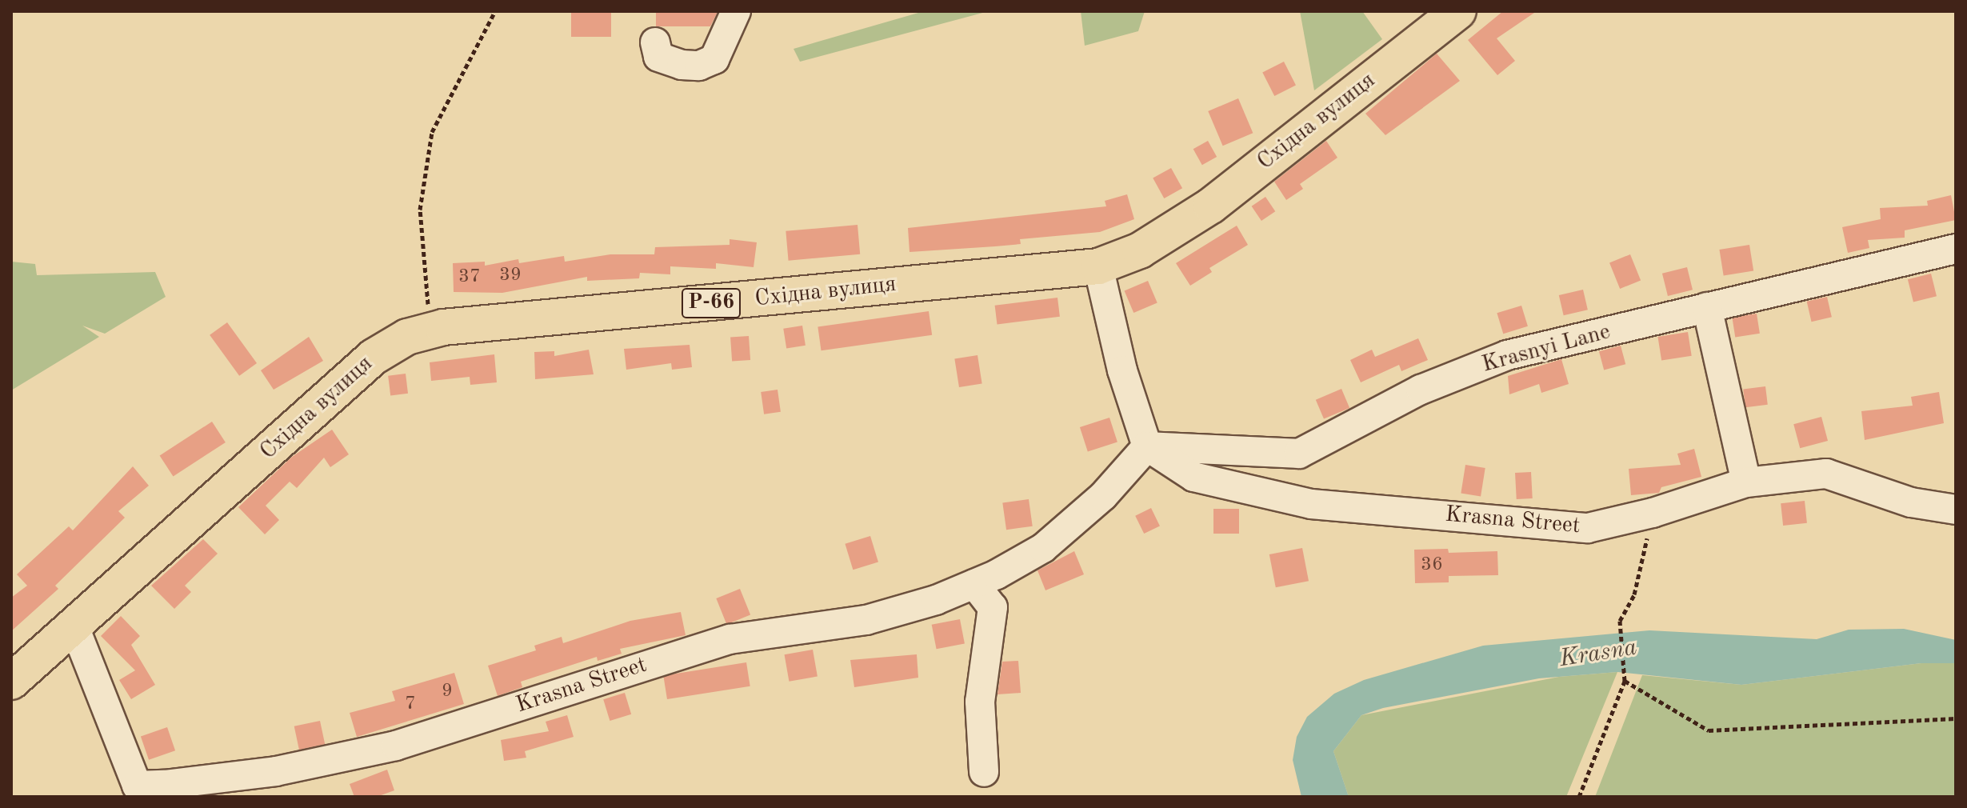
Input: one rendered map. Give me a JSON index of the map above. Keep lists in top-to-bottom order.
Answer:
{
  "streets": {
    "main road": ["Східна вулиця", "Р-66"],
    "street": ["Krasnyi Lane", "Krasna Street"]
  },
  "crossings": [
    ["Східна вулиця", "Krasna Street"],
    ["Krasnyi Lane", "Krasna Street"]
  ],
  "water": ["Krasna"],
  "house_numbers": [
    "39",
    "37",
    "36",
    "9",
    "7"
  ]
}
